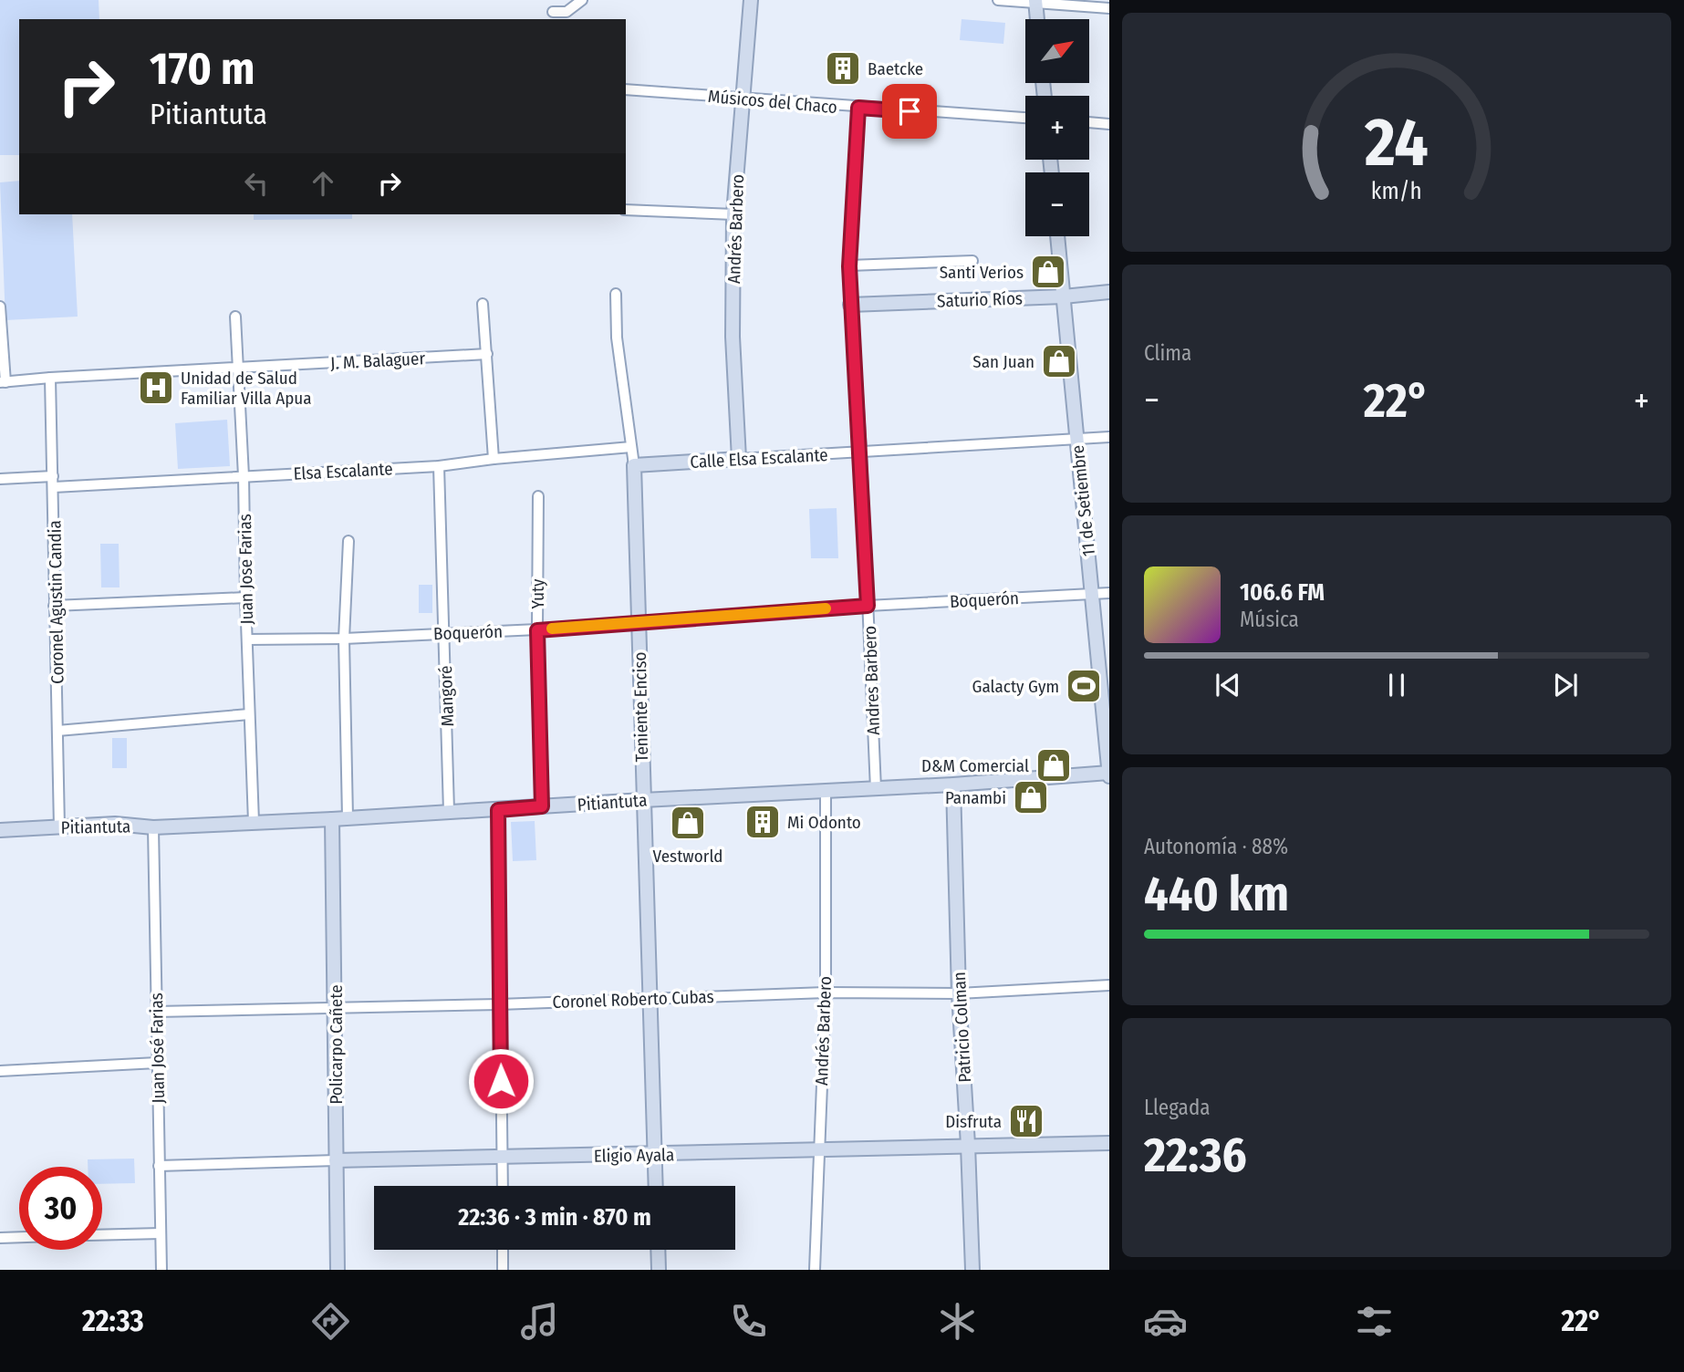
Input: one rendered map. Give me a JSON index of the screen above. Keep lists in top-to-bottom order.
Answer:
{
  "streets": {
    "street": [
      "Músicos del Chaco",
      "Andrés Barbero",
      "Saturio Ríos",
      "J. M. Balaguer",
      "Calle Elsa Escalante",
      "Elsa Escalante",
      "11 de Setiembre",
      "Juan Jose Farias",
      "Yuty",
      "Boquerón",
      "Coronel Agustin Candia",
      "Andres Barbero",
      "Mangoré",
      "Teniente Enciso",
      "Pitiantuta",
      "Coronel Roberto Cubas",
      "Patricio Colman",
      "Policarpo Cañete",
      "Juan José Farias",
      "Eligio Ayala"
    ]
  },
  "crossings": [
    ["Músicos del Chaco", "Andrés Barbero"],
    ["Músicos del Chaco", "Andres Barbero"],
    ["Andrés Barbero", "Calle Elsa Escalante"],
    ["Andrés Barbero", "Pitiantuta"],
    ["Andrés Barbero", "Coronel Roberto Cubas"],
    ["Andrés Barbero", "Eligio Ayala"],
    ["Saturio Ríos", "11 de Setiembre"],
    ["Saturio Ríos", "Andres Barbero"],
    ["J. M. Balaguer", "Juan Jose Farias"],
    ["J. M. Balaguer", "Coronel Agustin Candia"],
    ["Calle Elsa Escalante", "11 de Setiembre"],
    ["Calle Elsa Escalante", "Andres Barbero"],
    ["Calle Elsa Escalante", "Teniente Enciso"],
    ["Elsa Escalante", "Juan Jose Farias"],
    ["Elsa Escalante", "Coronel Agustin Candia"],
    ["Elsa Escalante", "Mangoré"],
    ["Elsa Escalante", "Teniente Enciso"],
    ["11 de Setiembre", "Boquerón"],
    ["11 de Setiembre", "Pitiantuta"],
    ["Juan Jose Farias", "Boquerón"],
    ["Juan Jose Farias", "Pitiantuta"],
    ["Yuty", "Boquerón"],
    ["Yuty", "Pitiantuta"],
    ["Boquerón", "Andres Barbero"],
    ["Boquerón", "Mangoré"],
    ["Boquerón", "Teniente Enciso"],
    ["Coronel Agustin Candia", "Pitiantuta"],
    ["Andres Barbero", "Pitiantuta"],
    ["Mangoré", "Pitiantuta"],
    ["Teniente Enciso", "Pitiantuta"],
    ["Teniente Enciso", "Coronel Roberto Cubas"],
    ["Teniente Enciso", "Eligio Ayala"],
    ["Pitiantuta", "Patricio Colman"],
    ["Pitiantuta", "Policarpo Cañete"],
    ["Pitiantuta", "Juan José Farias"],
    ["Coronel Roberto Cubas", "Patricio Colman"],
    ["Coronel Roberto Cubas", "Policarpo Cañete"],
    ["Coronel Roberto Cubas", "Juan José Farias"],
    ["Patricio Colman", "Eligio Ayala"],
    ["Policarpo Cañete", "Eligio Ayala"],
    ["Juan José Farias", "Eligio Ayala"]
  ],
  "places": {
    "building": ["Baetcke", "Mi Odonto"],
    "shop": [
      "Santi Verios",
      "San Juan",
      "D&M Comercial",
      "Panambi",
      "Vestworld"
    ],
    "hospital": ["Unidad de Salud Familiar Villa Apua"],
    "sports": ["Galacty Gym"],
    "restaurant": ["Disfruta"]
  },
  "north": "top right",
  "page": {
    "map_buttons": ["+", "−"],
    "turn": ["170 m", "Pitiantuta"],
    "tile": [
      "Clima",
      ["Autonomía · 88%", "440 km"],
      ["Llegada", "22:36"]
    ],
    "heat": ["−", "22°", "+"],
    "song": ["106.6 FM", "Música"],
    "limit": "30",
    "trip": "22:36 · 3 min · 870 m",
    "tabs": ["22:33", "22°"],
    "gauge": ["24", "km/h"]
  }
}
